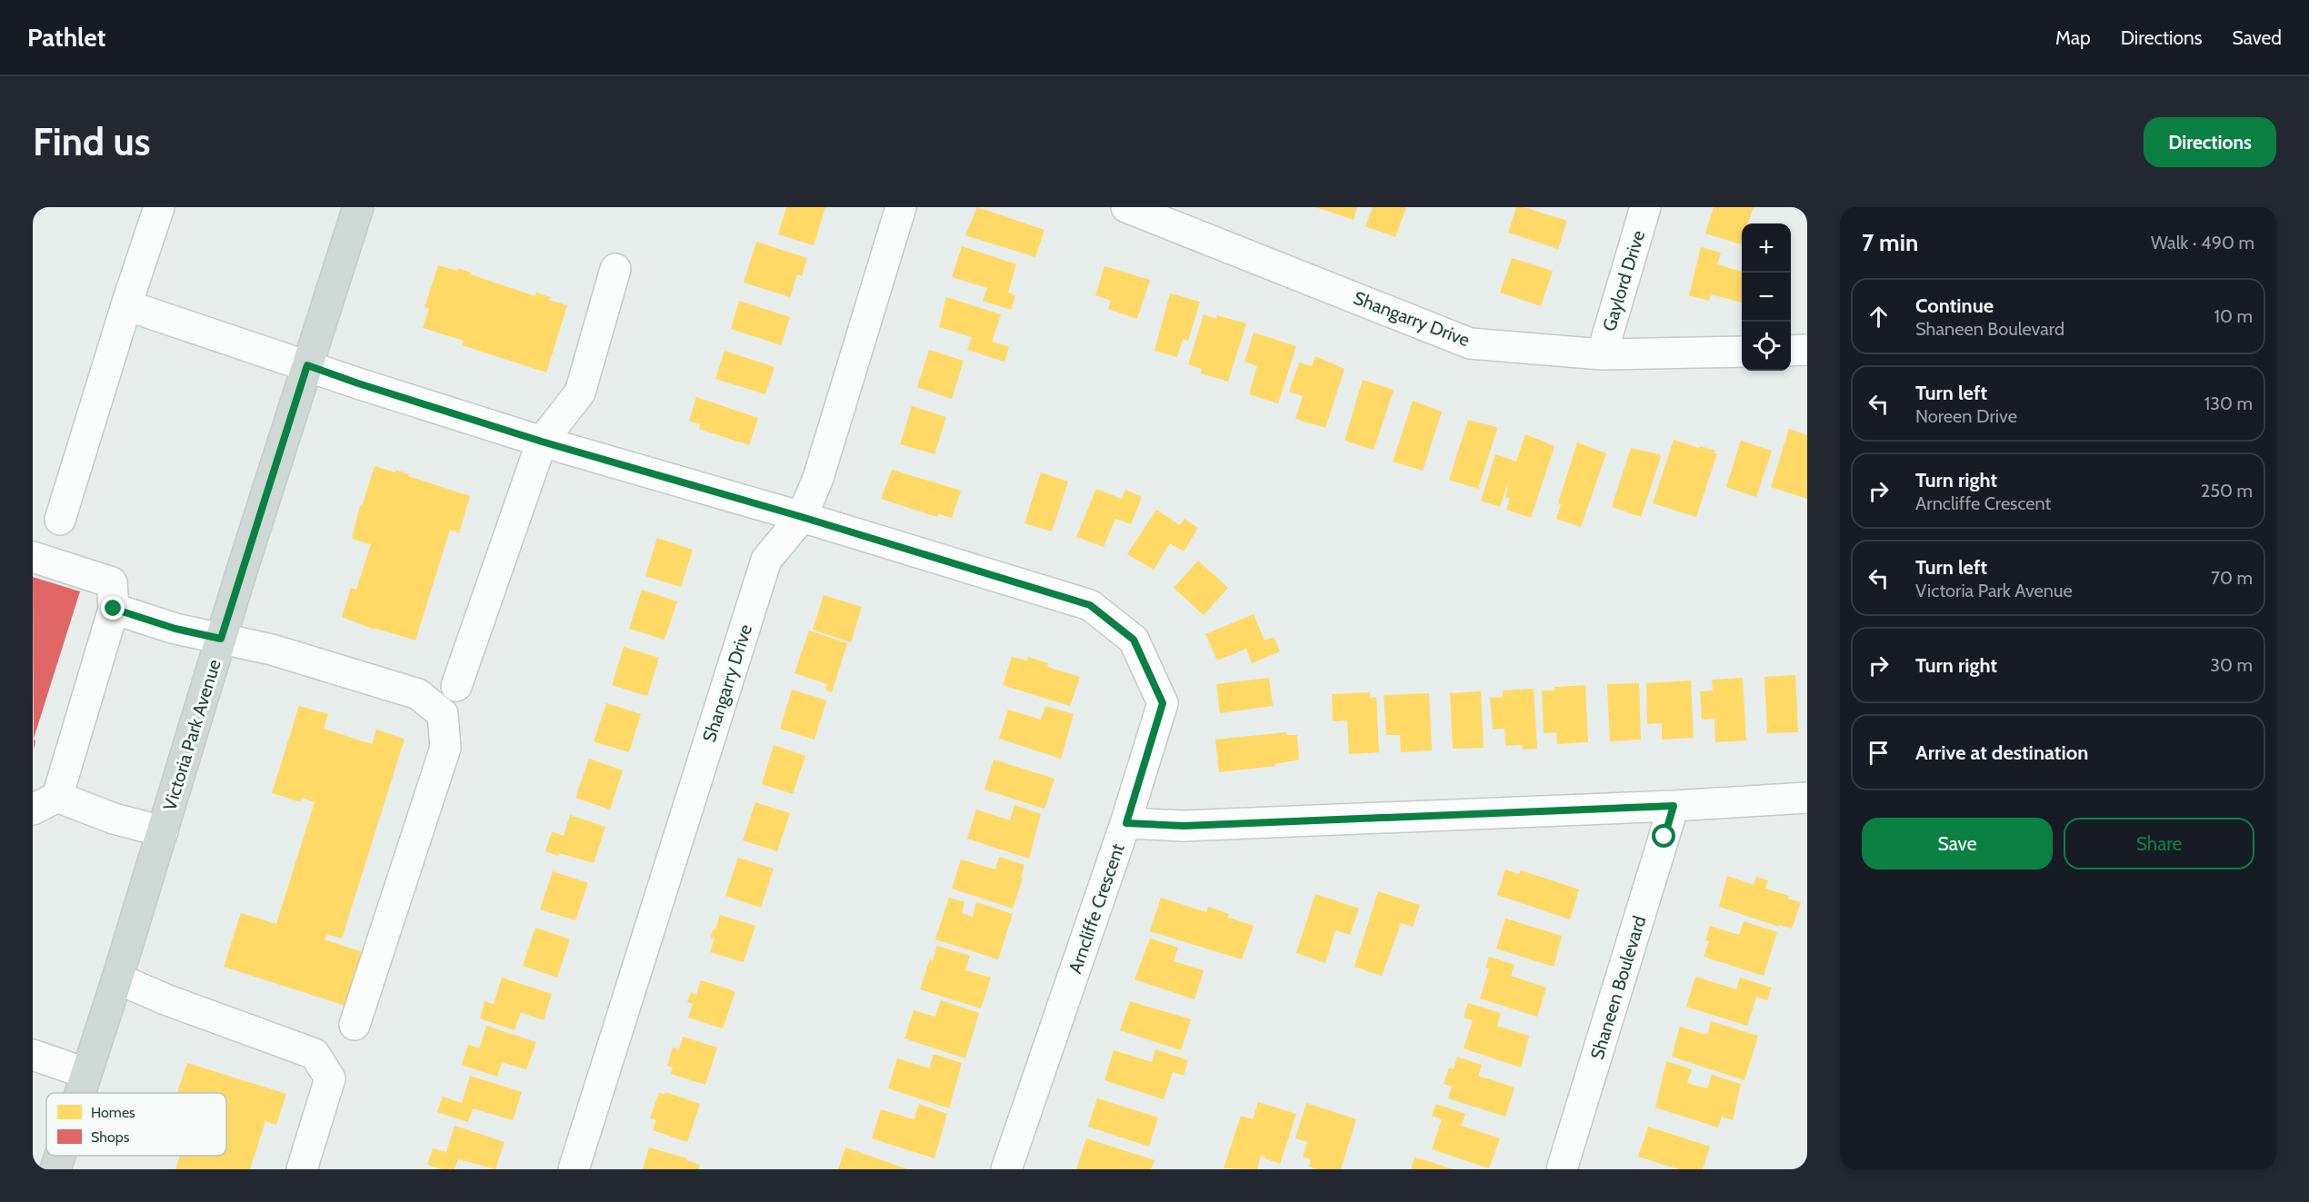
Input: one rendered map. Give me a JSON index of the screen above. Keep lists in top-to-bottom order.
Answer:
{
  "streets": {
    "main road": ["Victoria Park Avenue"],
    "street": [
      "Gaylord Drive",
      "Shangarry Drive",
      "Arncliffe Crescent",
      "Shaneen Boulevard"
    ]
  },
  "crossings": [
    ["Gaylord Drive", "Shangarry Drive"],
    ["Shangarry Drive", "Arncliffe Crescent"],
    ["Victoria Park Avenue", "Arncliffe Crescent"]
  ],
  "legend": ["Homes", "Shops"],
  "page": {
    "header": "Pathlet",
    "nav": ["Map", "Directions", "Saved"],
    "buttons": [
      "Directions",
      ["Save", "Share"]
    ],
    "title": "Find us",
    "heading": ["7 min", "Walk · 490 m"],
    "map_buttons": ["+", "−"],
    "list": [
      ["Continue", "Shaneen Boulevard", "10 m"],
      ["Turn left", "Noreen Drive", "130 m"],
      ["Turn right", "Arncliffe Crescent", "250 m"],
      ["Turn left", "Victoria Park Avenue", "70 m"],
      ["Turn right", "30 m"],
      "Arrive at destination"
    ]
  }
}
